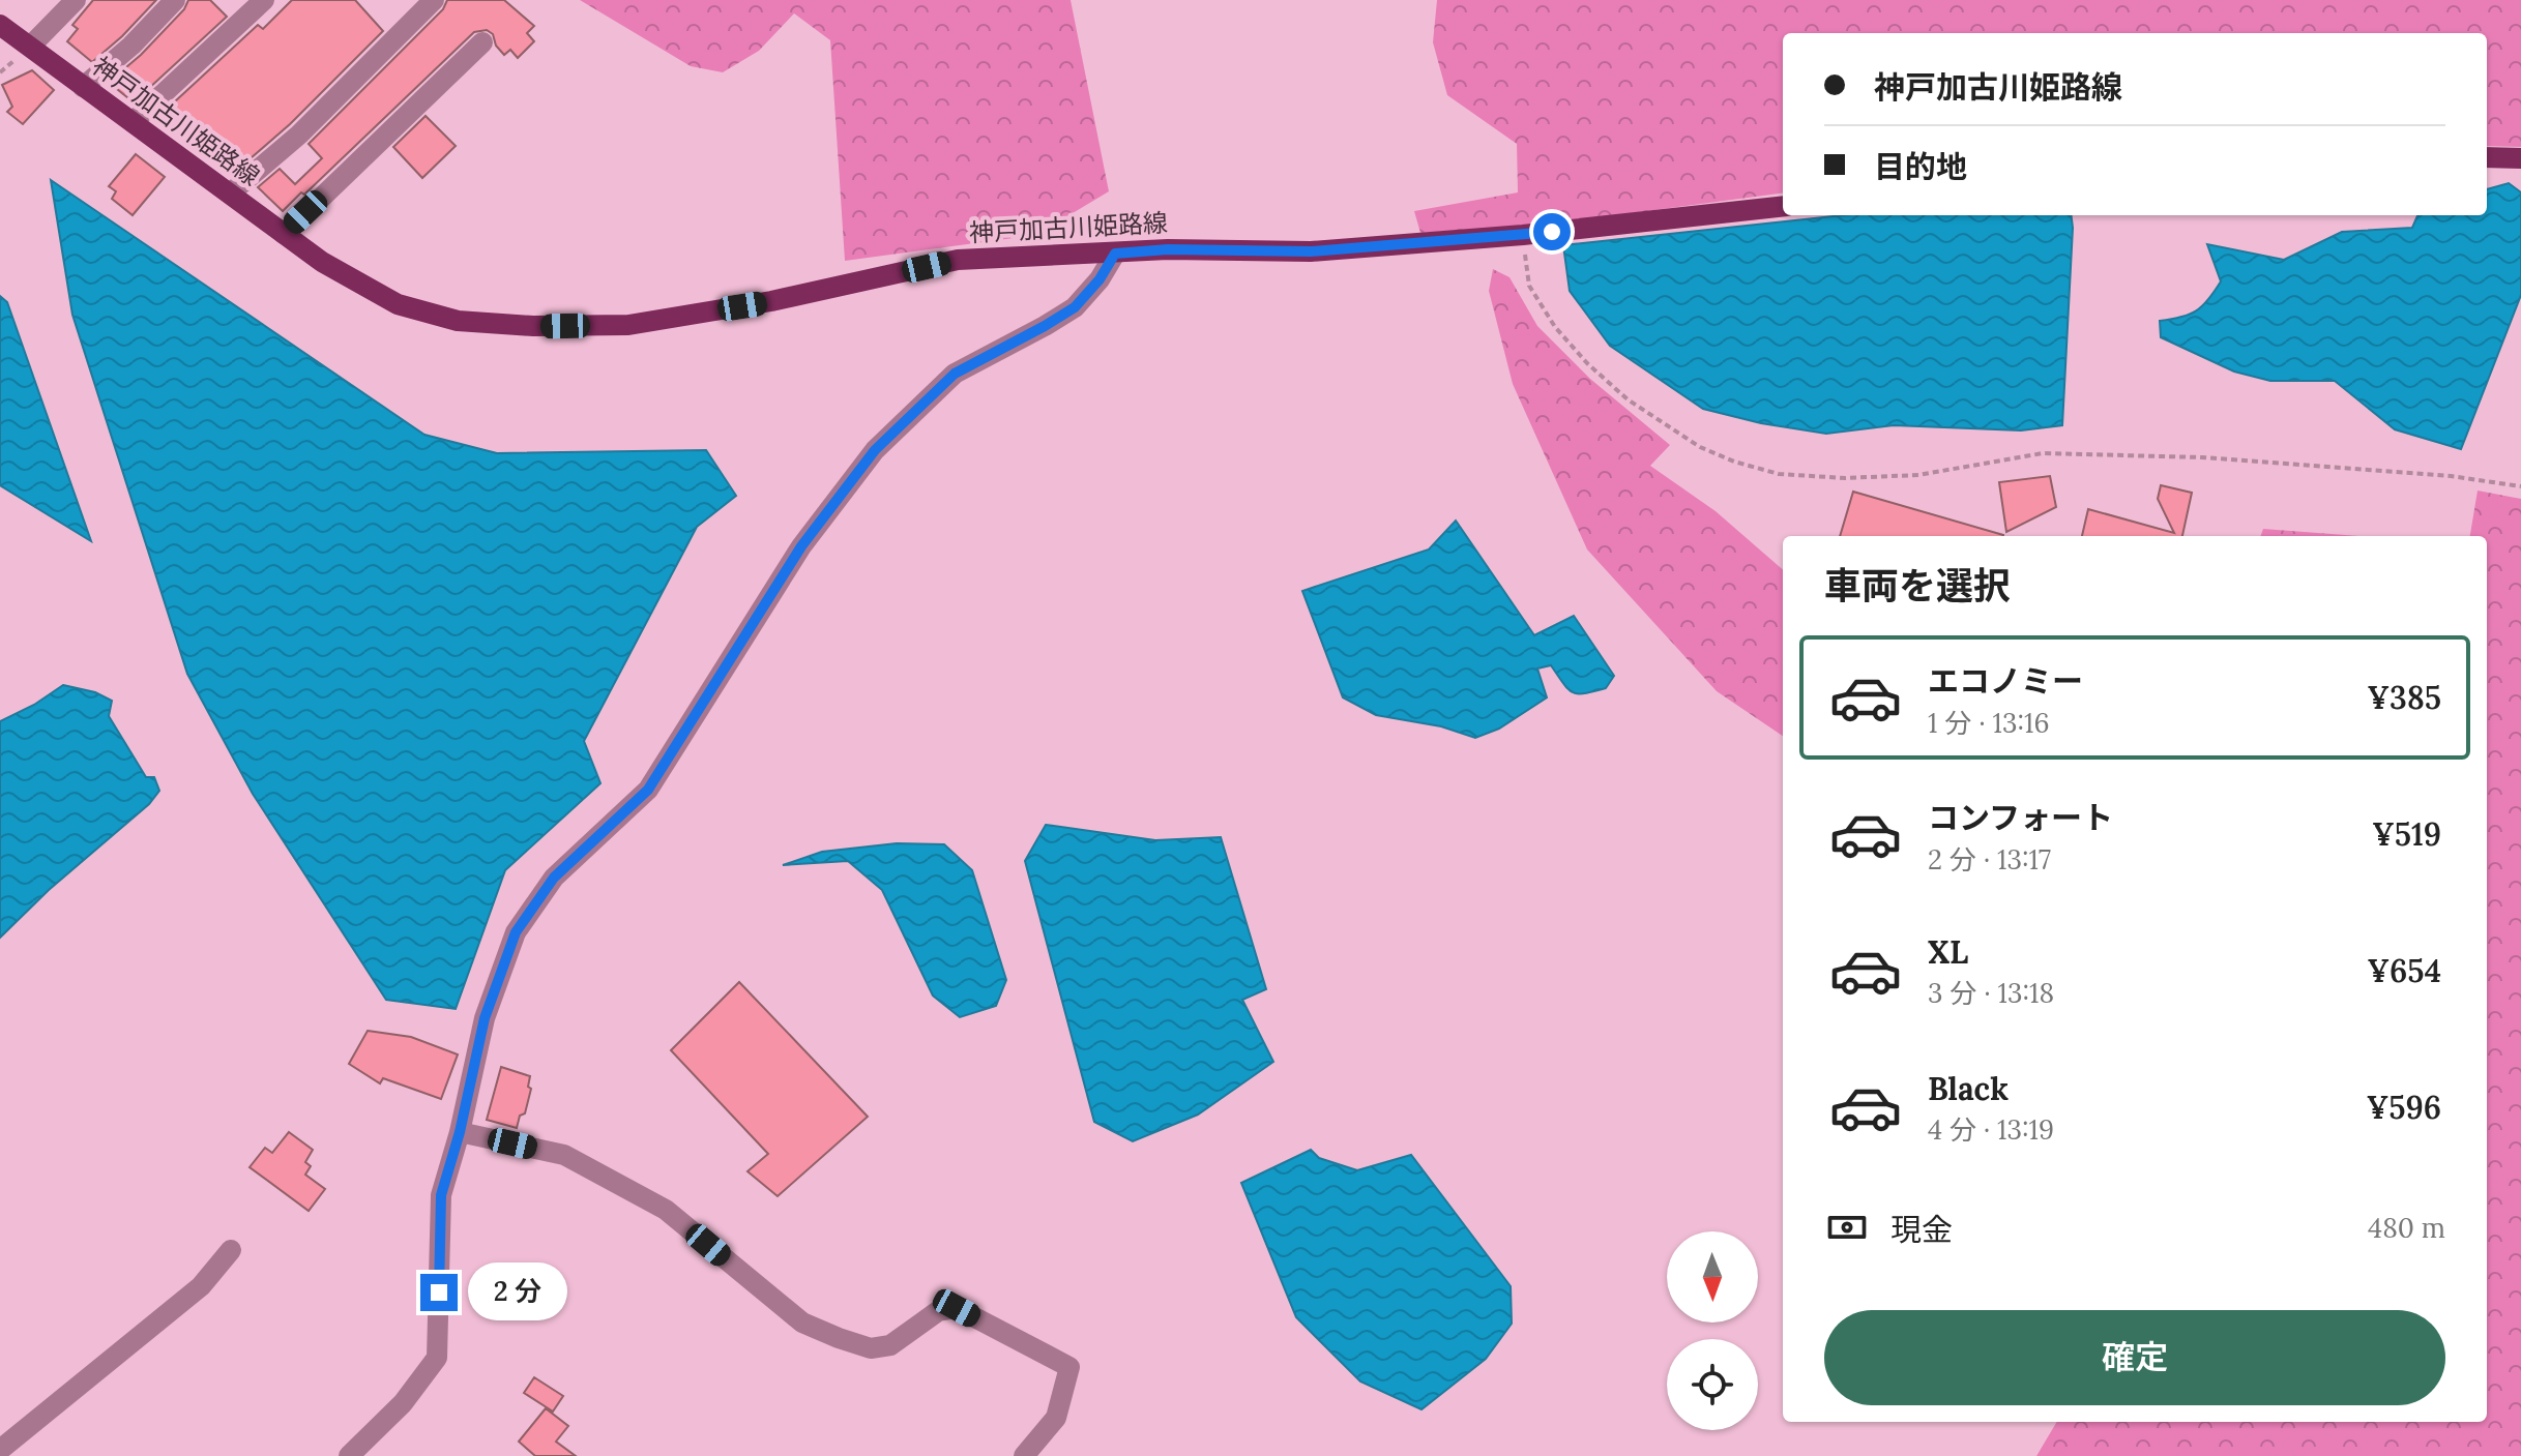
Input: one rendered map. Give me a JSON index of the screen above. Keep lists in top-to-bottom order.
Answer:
{
  "streets": {
    "main road": ["神戸加古川姫路線"]
  },
  "north": "bottom",
  "page": {
    "banner": ["神戸加古川姫路線", "目的地"],
    "heading": "車両を選択",
    "list": [
      {
        "name": "エコノミー",
        "note": "1 分 · 13:16",
        "value": "¥385"
      },
      {
        "name": "コンフォート",
        "note": "2 分 · 13:17",
        "value": "¥519"
      },
      {
        "name": "XL",
        "note": "3 分 · 13:18",
        "value": "¥654"
      },
      {
        "name": "Black",
        "note": "4 分 · 13:19",
        "value": "¥596"
      }
    ],
    "pay": ["現金", "480 m"],
    "bubble": "2 分",
    "buttons": "確定"
  }
}
